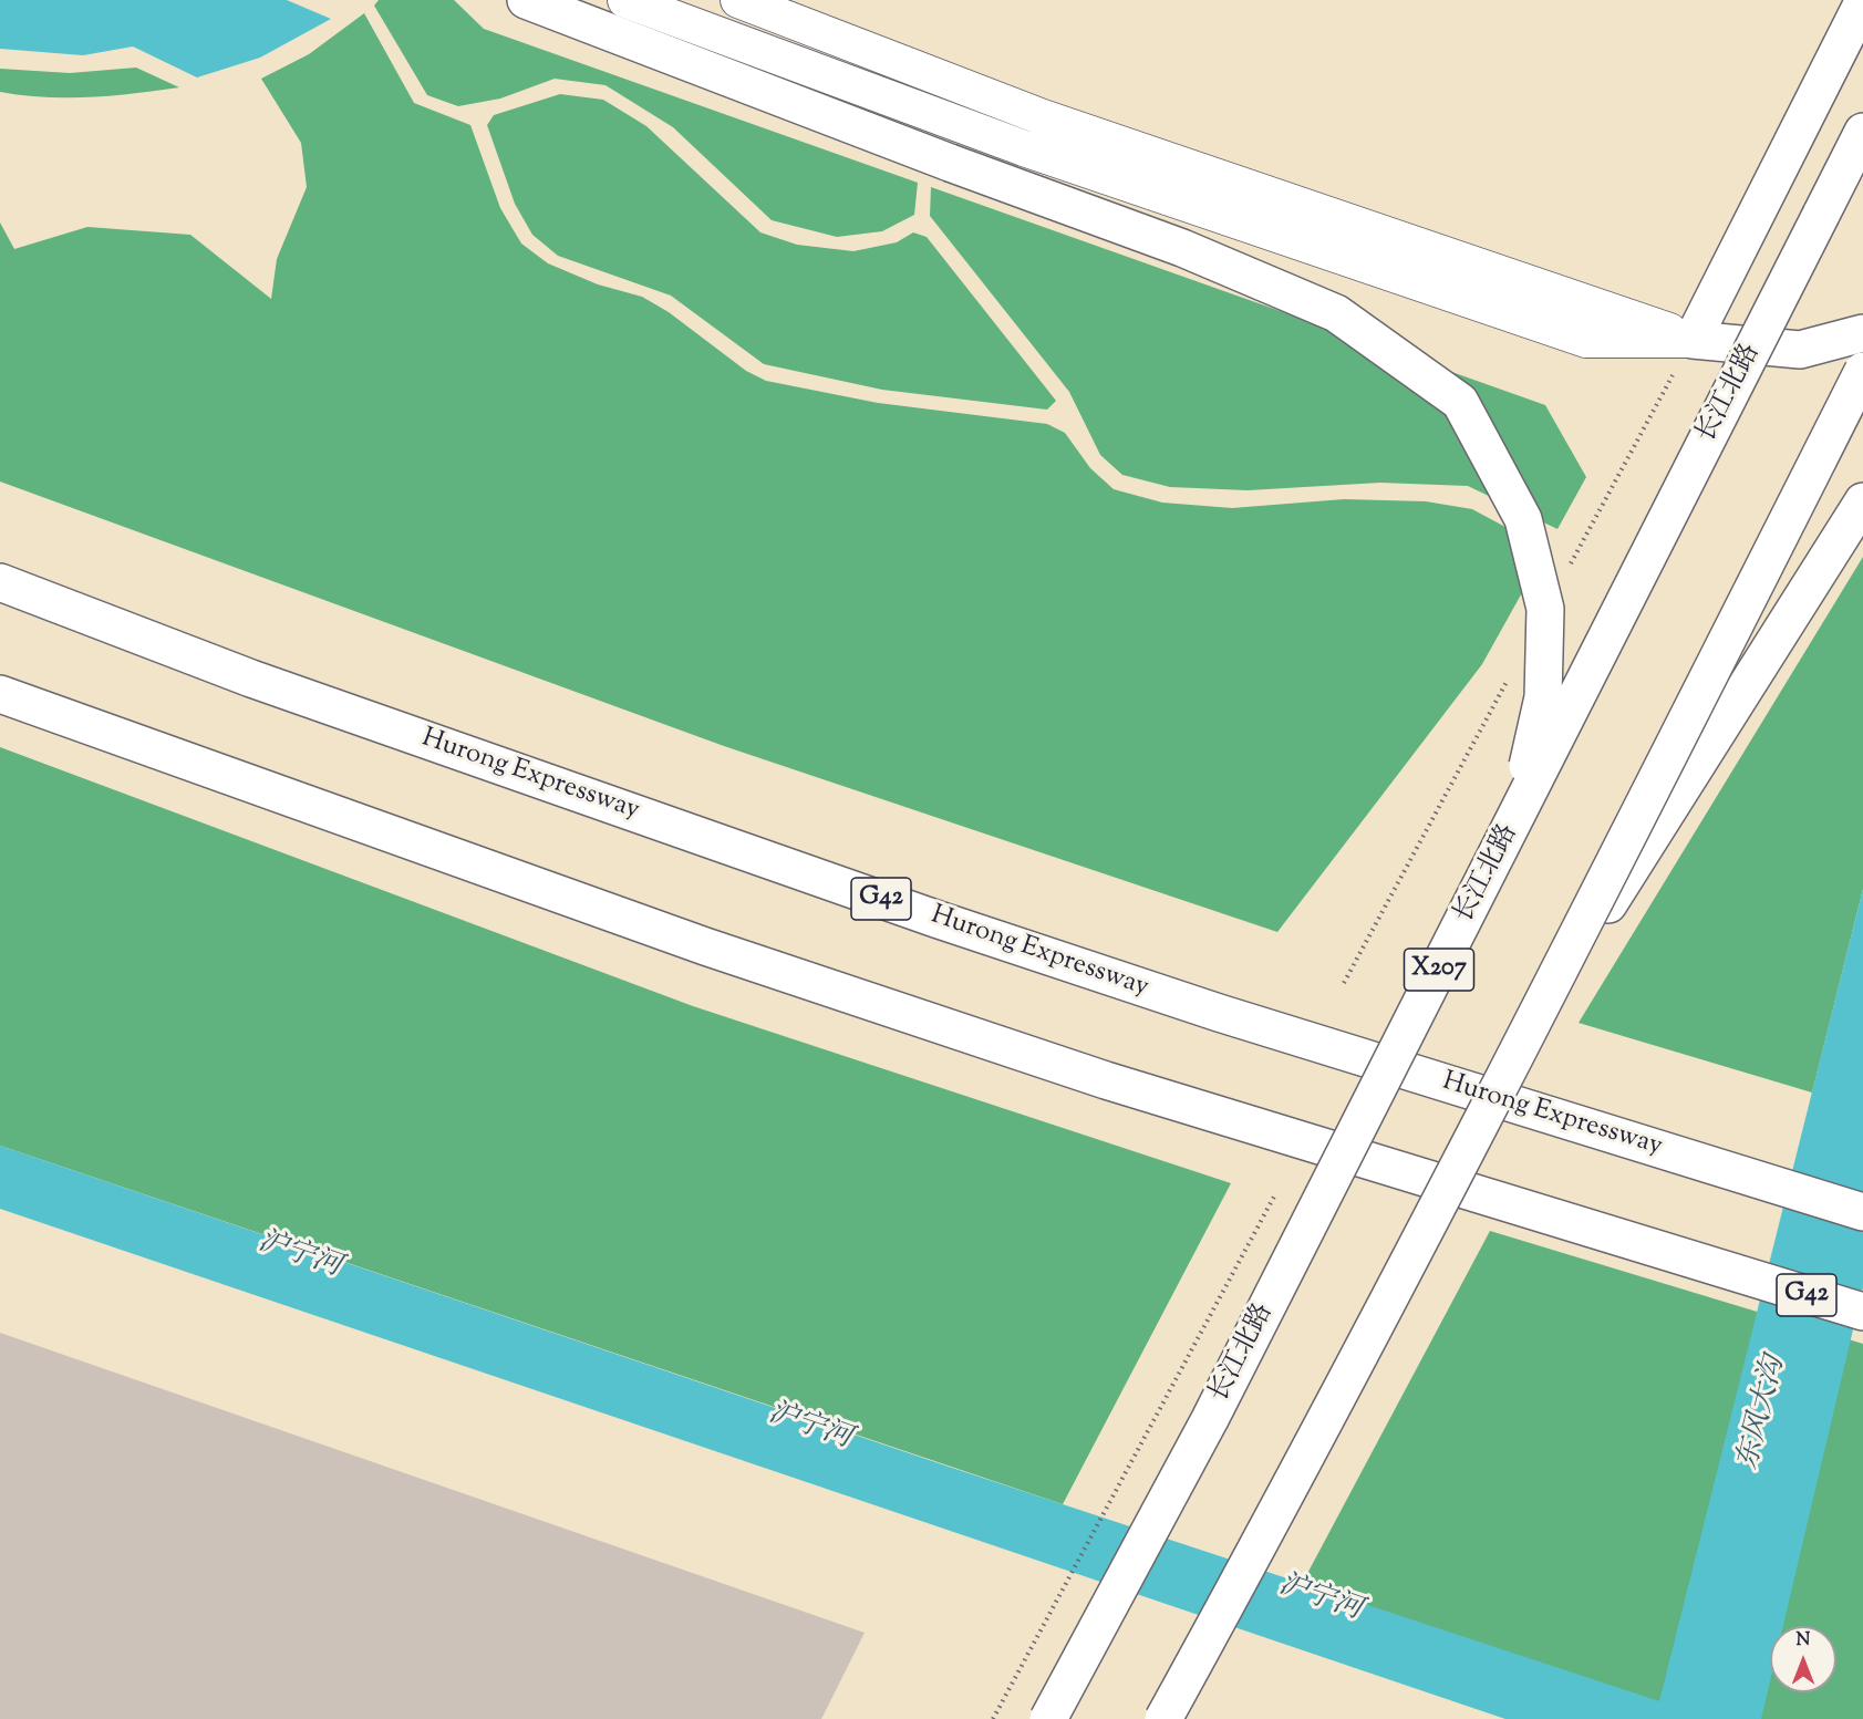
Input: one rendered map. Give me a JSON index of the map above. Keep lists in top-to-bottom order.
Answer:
{
  "streets": {
    "main road": [
      "长江北路",
      "Hurong Expressway",
      "G42",
      "X207"
    ]
  },
  "water": ["沪宁河", "东风大沟"],
  "north": "top"
}
